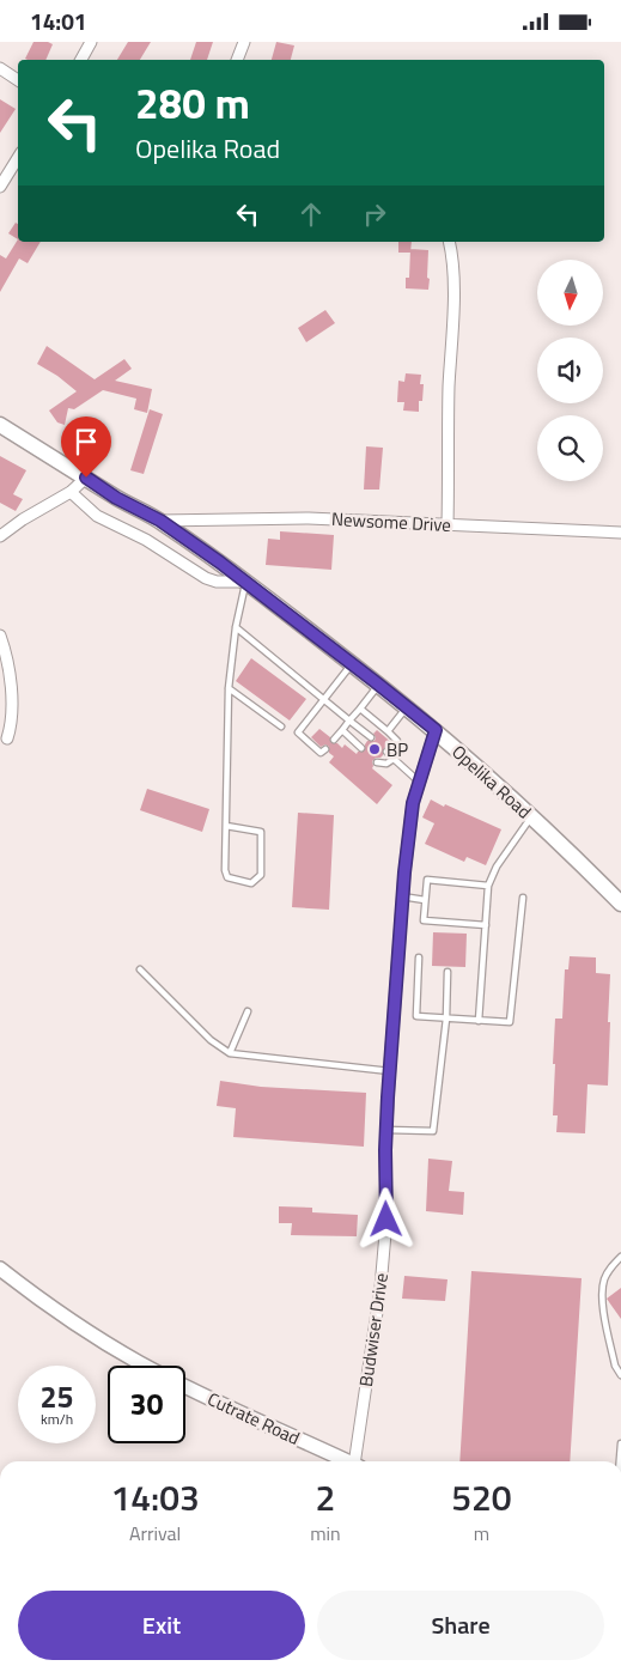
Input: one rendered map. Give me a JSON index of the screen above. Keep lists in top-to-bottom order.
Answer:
{
  "streets": {
    "main road": ["Opelika Road"],
    "street": ["Newsome Drive", "Budwiser Drive", "Cutrate Road"]
  },
  "crossings": [
    ["Newsome Drive", "Opelika Road"],
    ["Opelika Road", "Budwiser Drive"]
  ],
  "places": ["BP"],
  "north": "bottom",
  "page": {
    "status": "14:01",
    "turn": ["280 m", "Opelika Road"],
    "speed": "25 km/h",
    "limit": "30",
    "eta": [
      "14:03",
      "Arrival",
      "2",
      "min",
      "520",
      "m"
    ],
    "buttons": ["Exit", "Share"]
  }
}
